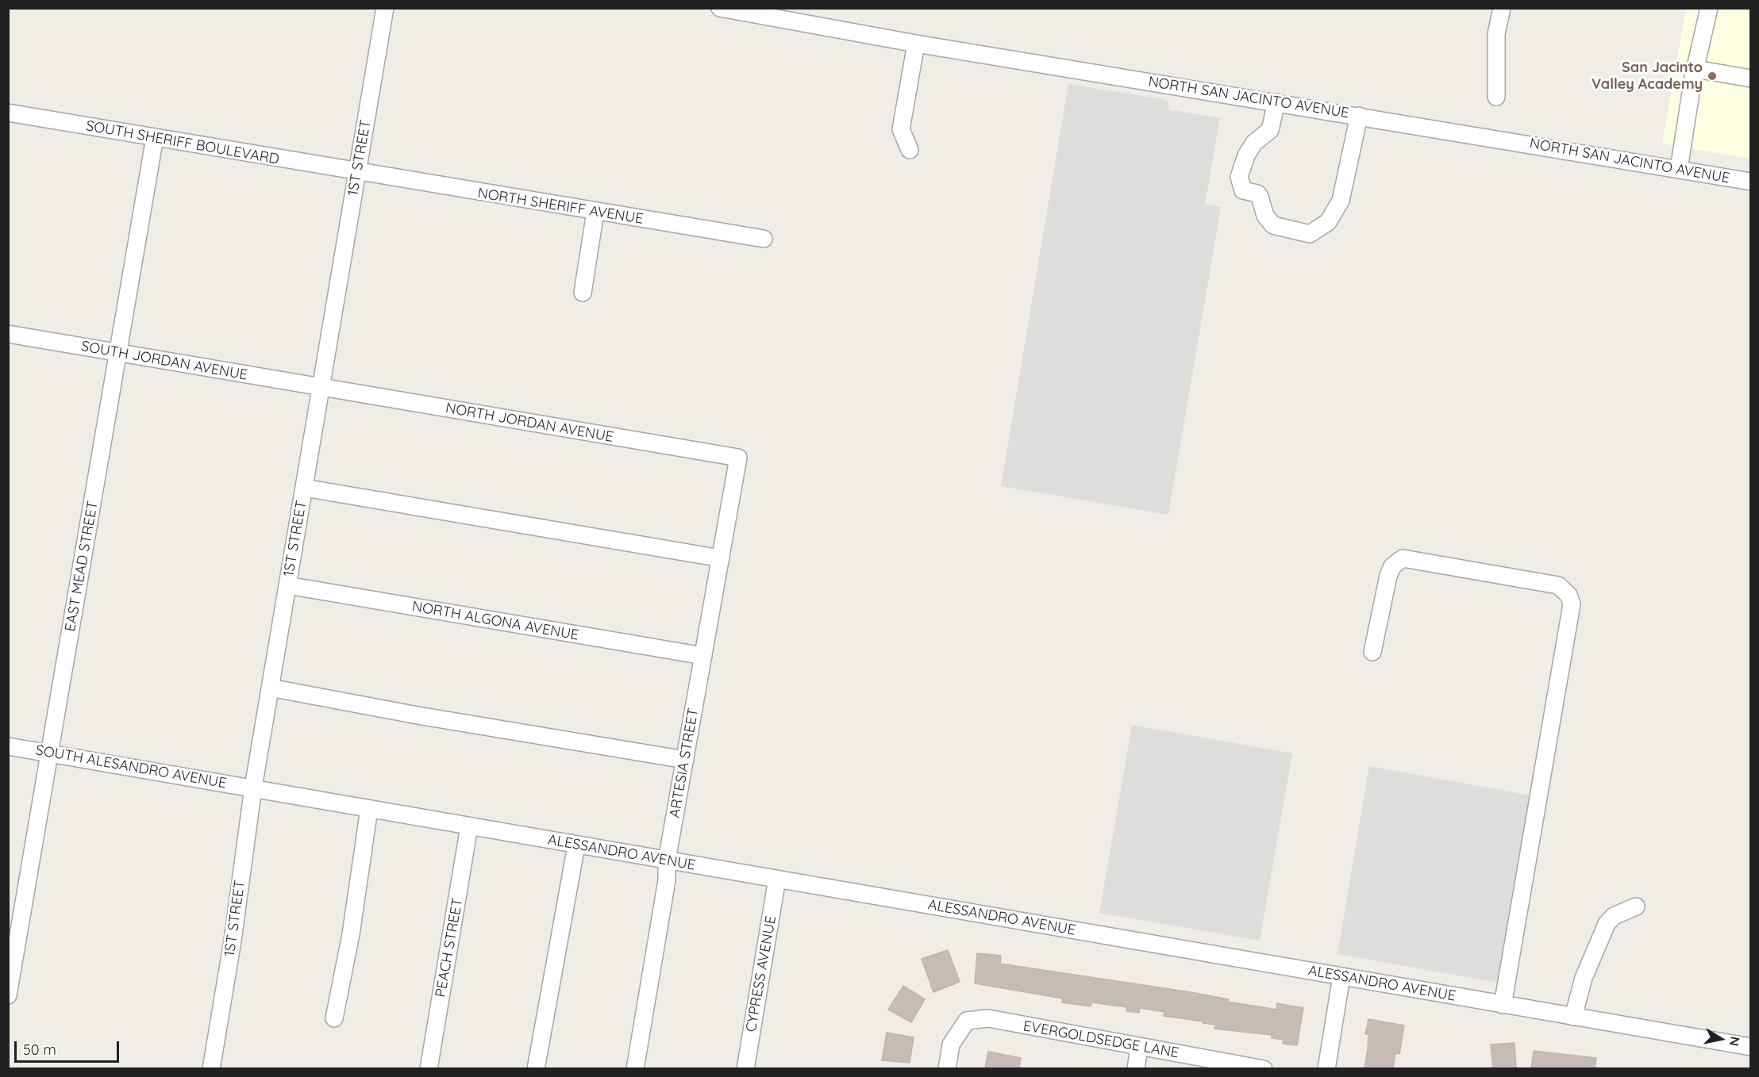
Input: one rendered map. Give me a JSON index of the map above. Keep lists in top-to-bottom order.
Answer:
{
  "streets": {
    "street": [
      "NORTH SAN JACINTO AVENUE",
      "SOUTH SHERIFF BOULEVARD",
      "1ST STREET",
      "NORTH SHERIFF AVENUE",
      "SOUTH JORDAN AVENUE",
      "NORTH JORDAN AVENUE",
      "EAST MEAD STREET",
      "NORTH ALGONA AVENUE",
      "ARTESIA STREET",
      "SOUTH ALESANDRO AVENUE",
      "ALESSANDRO AVENUE",
      "PEACH STREET",
      "CYPRESS AVENUE",
      "EVERGOLDSEDGE LANE"
    ]
  },
  "crossings": [
    ["SOUTH SHERIFF BOULEVARD", "1ST STREET"],
    ["SOUTH SHERIFF BOULEVARD", "NORTH SHERIFF AVENUE"],
    ["SOUTH SHERIFF BOULEVARD", "EAST MEAD STREET"],
    ["1ST STREET", "NORTH SHERIFF AVENUE"],
    ["1ST STREET", "SOUTH JORDAN AVENUE"],
    ["1ST STREET", "NORTH JORDAN AVENUE"],
    ["1ST STREET", "NORTH ALGONA AVENUE"],
    ["1ST STREET", "SOUTH ALESANDRO AVENUE"],
    ["1ST STREET", "ALESSANDRO AVENUE"],
    ["SOUTH JORDAN AVENUE", "NORTH JORDAN AVENUE"],
    ["SOUTH JORDAN AVENUE", "EAST MEAD STREET"],
    ["NORTH JORDAN AVENUE", "ARTESIA STREET"],
    ["EAST MEAD STREET", "SOUTH ALESANDRO AVENUE"],
    ["NORTH ALGONA AVENUE", "ARTESIA STREET"],
    ["ARTESIA STREET", "ALESSANDRO AVENUE"],
    ["SOUTH ALESANDRO AVENUE", "ALESSANDRO AVENUE"],
    ["ALESSANDRO AVENUE", "PEACH STREET"],
    ["ALESSANDRO AVENUE", "CYPRESS AVENUE"]
  ],
  "places": ["San Jacinto Valley Academy"],
  "scale_bar": "50 m",
  "north": "right"
}
